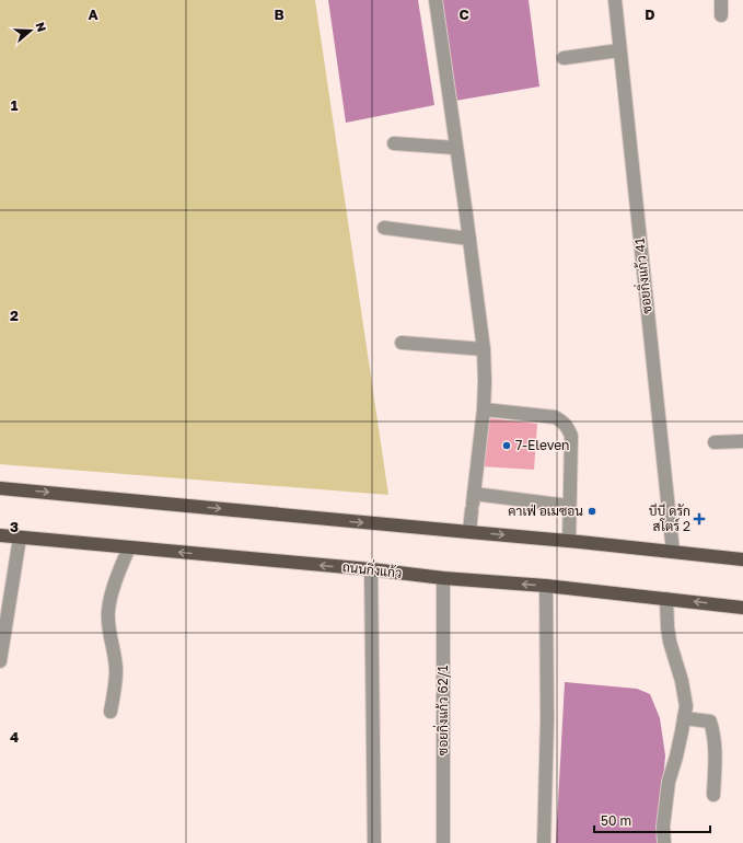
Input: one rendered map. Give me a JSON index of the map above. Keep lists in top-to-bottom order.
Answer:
{
  "streets": {
    "main road": ["ถนนกิ่งแก้ว"],
    "street": ["ซอยกิ่งแก้ว 41", "ซอยกิ่งแก้ว 62/1"]
  },
  "crossings": [
    ["ถนนกิ่งแก้ว", "ซอยกิ่งแก้ว 62/1"]
  ],
  "places": {
    "other": ["7-Eleven", "คาเฟ่ อเมซอน"],
    "health": ["บีบี ดรัก สโตร์ 2"]
  },
  "scale_bar": "50 m",
  "north": "right",
  "grid": {
    "columns": [
      "A",
      "B",
      "C",
      "D"
    ],
    "rows": [
      "1",
      "2",
      "3",
      "4"
    ]
  }
}
